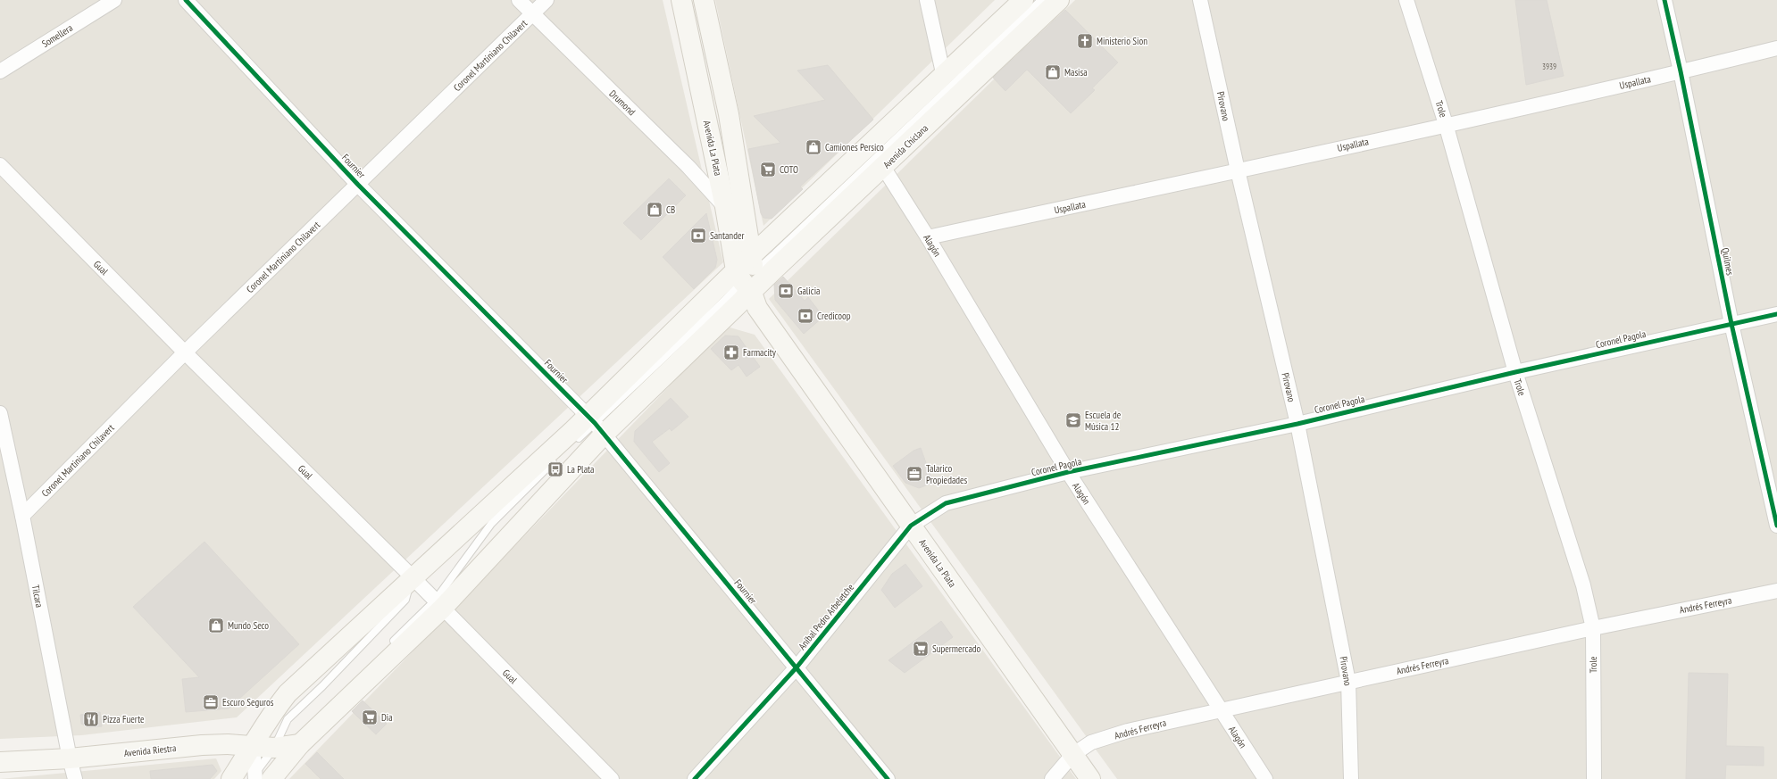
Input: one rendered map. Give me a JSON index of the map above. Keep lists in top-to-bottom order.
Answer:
{
  "streets": {
    "main road": ["Avenida Chiclana", "Avenida La Plata", "Avenida Riestra"],
    "street": [
      "Somellera",
      "Coronel Martiniano Chilavert",
      "Uspallata",
      "Drumond",
      "Pirovano",
      "Trole",
      "Fournier",
      "Alagón",
      "Quilmes",
      "Gual",
      "Coronel Pagola",
      "Tilcara",
      "Andrés Ferreyra",
      "Aníbal Pedro Arbeletche"
    ]
  },
  "crossings": [
    ["Coronel Martiniano Chilavert", "Drumond"],
    ["Coronel Martiniano Chilavert", "Fournier"],
    ["Coronel Martiniano Chilavert", "Gual"],
    ["Coronel Martiniano Chilavert", "Tilcara"],
    ["Uspallata", "Pirovano"],
    ["Uspallata", "Trole"],
    ["Uspallata", "Alagón"],
    ["Uspallata", "Quilmes"],
    ["Drumond", "Avenida La Plata"],
    ["Pirovano", "Coronel Pagola"],
    ["Pirovano", "Andrés Ferreyra"],
    ["Trole", "Coronel Pagola"],
    ["Trole", "Andrés Ferreyra"],
    ["Avenida Chiclana", "Avenida La Plata"],
    ["Avenida Chiclana", "Alagón"],
    ["Avenida La Plata", "Coronel Pagola"],
    ["Avenida La Plata", "Andrés Ferreyra"],
    ["Avenida La Plata", "Aníbal Pedro Arbeletche"],
    ["Fournier", "Aníbal Pedro Arbeletche"],
    ["Alagón", "Coronel Pagola"],
    ["Alagón", "Andrés Ferreyra"],
    ["Quilmes", "Coronel Pagola"],
    ["Coronel Pagola", "Aníbal Pedro Arbeletche"],
    ["Tilcara", "Avenida Riestra"]
  ],
  "places": {
    "church": ["Ministerio Sion"],
    "shop": [
      "Masisa",
      "Camiones Persico",
      "CB",
      "Mundo Seco"
    ],
    "supermarket": ["COTO", "Supermercado", "Dia"],
    "bank": ["Santander", "Galicia", "Credicoop"],
    "pharmacy": ["Farmacity"],
    "school or university": ["Escuela de Música 12"],
    "bus stop": ["La Plata"],
    "office": ["Talarico Propiedades", "Escuro Seguros"],
    "restaurant": ["Pizza Fuerte"]
  },
  "house_numbers": ["3939"]
}
